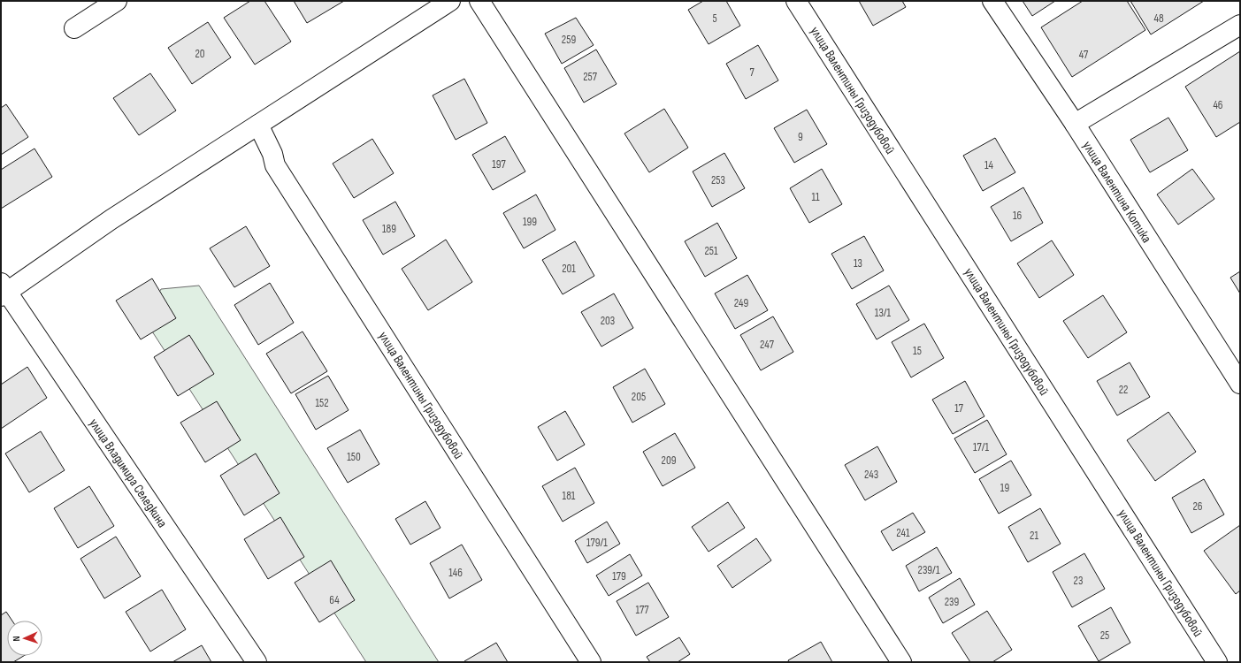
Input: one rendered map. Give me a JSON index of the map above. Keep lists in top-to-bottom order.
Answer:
{
  "streets": {
    "street": ["улица Валентины Гризодубовой", "улица Валентина Котика", "улица Владимира Селедкина"]
  },
  "house_numbers": [
    "5",
    "48",
    "259",
    "20",
    "47",
    "7",
    "257",
    "46",
    "9",
    "197",
    "14",
    "253",
    "11",
    "16",
    "199",
    "189",
    "251",
    "13",
    "201",
    "249",
    "13/1",
    "203",
    "247",
    "15",
    "22",
    "205",
    "152",
    "17",
    "17/1",
    "150",
    "209",
    "243",
    "19",
    "181",
    "26",
    "241",
    "21",
    "179/1",
    "239/1",
    "146",
    "179",
    "23",
    "64",
    "239",
    "177",
    "25"
  ],
  "north": "left"
}
